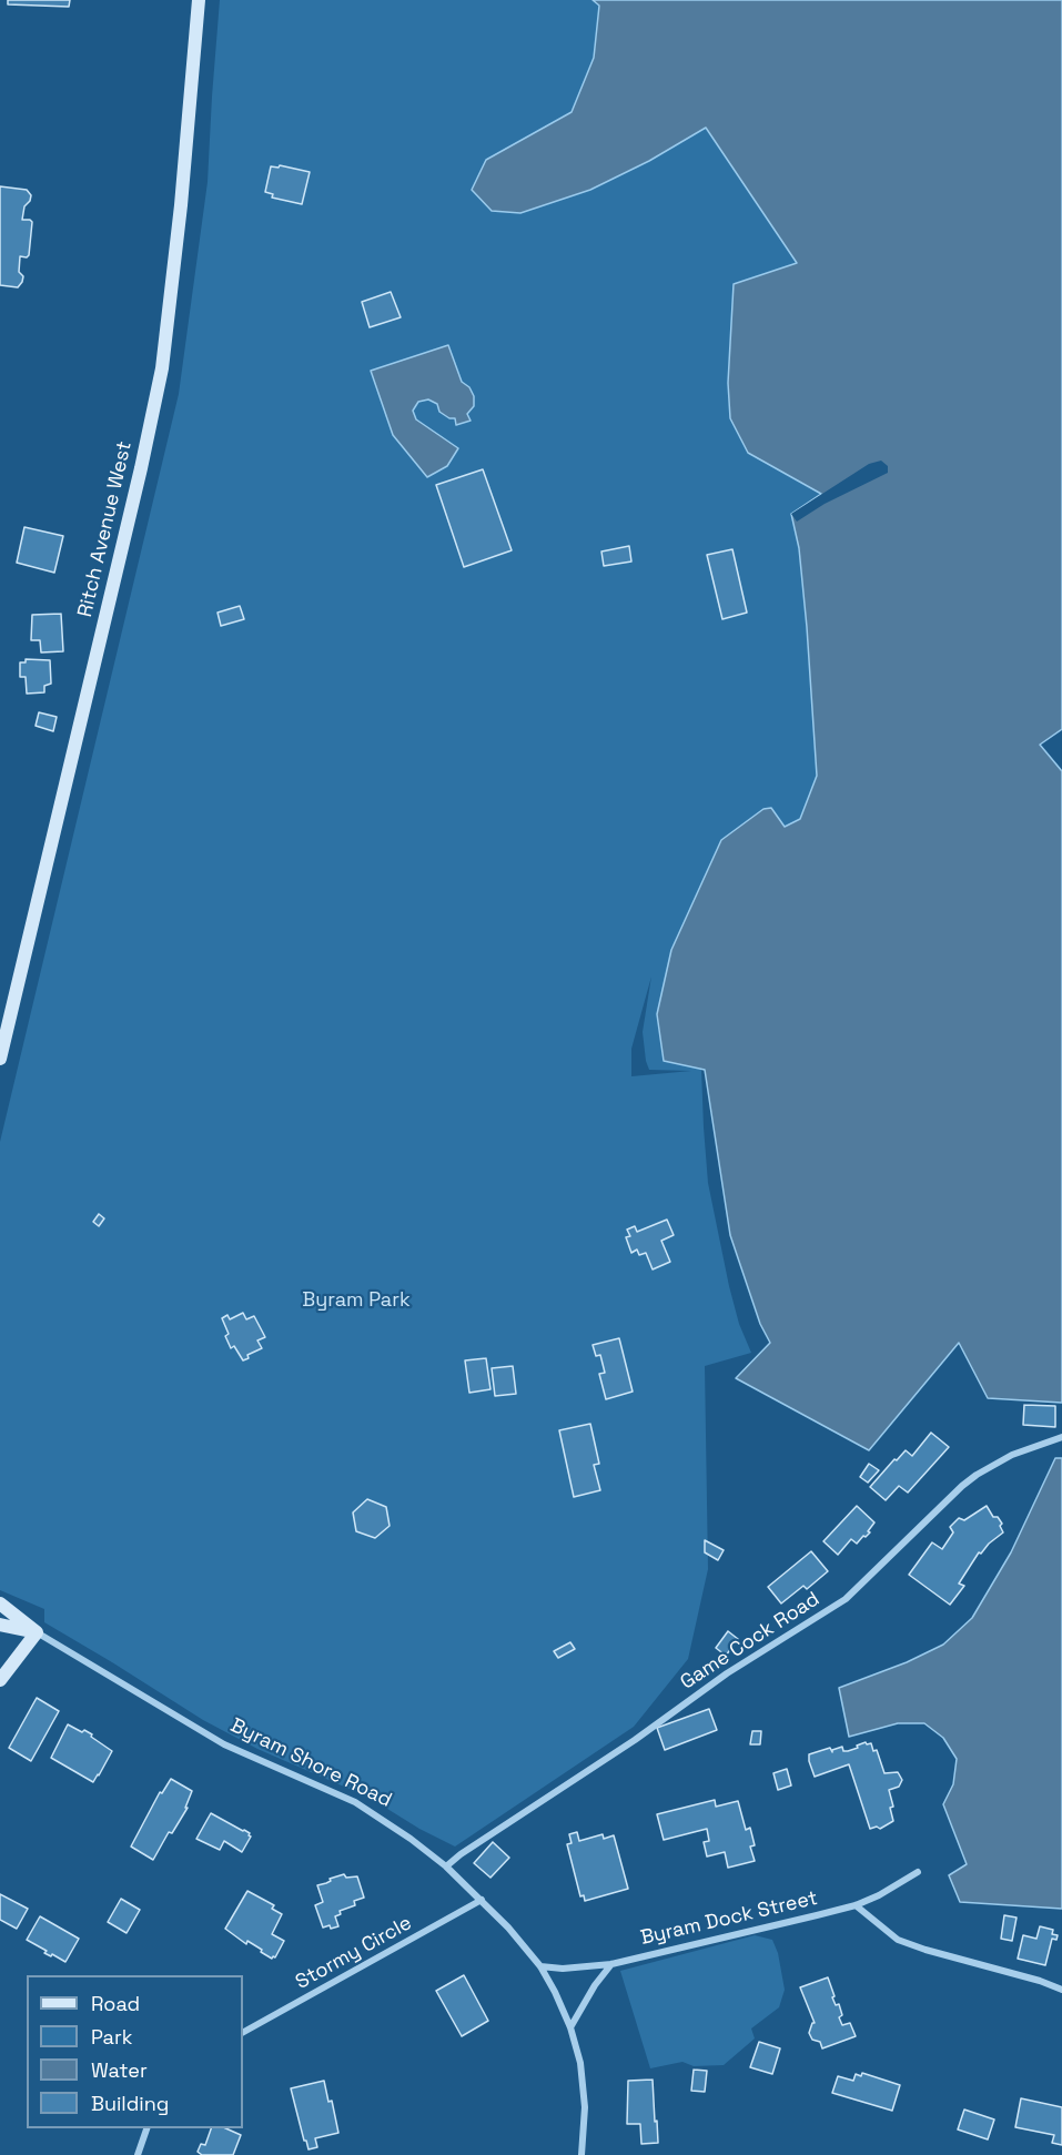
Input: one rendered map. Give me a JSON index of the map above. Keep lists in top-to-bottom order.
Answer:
{
  "streets": {
    "main road": ["Ritch Avenue West", "Byram Shore Road"],
    "street": ["Game Cock Road", "Byram Dock Street", "Stormy Circle"]
  },
  "crossings": [
    ["Game Cock Road", "Byram Shore Road"],
    ["Byram Shore Road", "Byram Dock Street"],
    ["Byram Shore Road", "Stormy Circle"]
  ],
  "parks": ["Byram Park"],
  "legend": [
    "Road",
    "Park",
    "Water",
    "Building"
  ]
}
